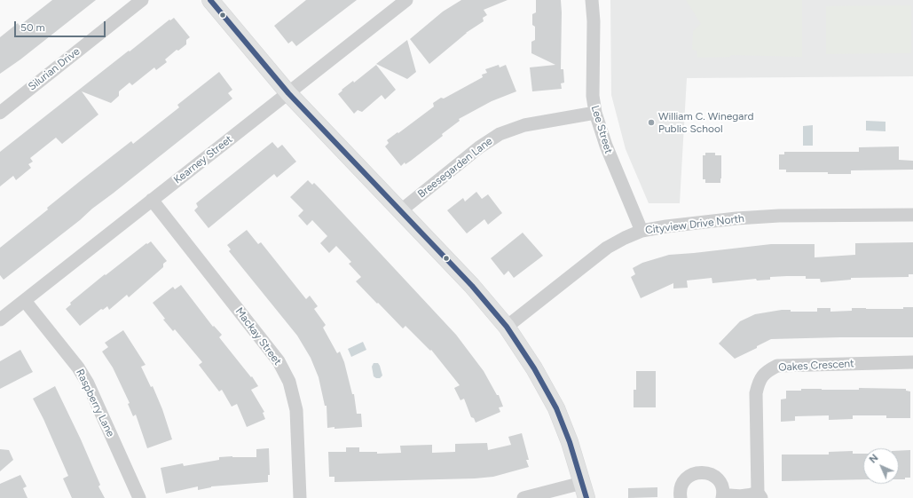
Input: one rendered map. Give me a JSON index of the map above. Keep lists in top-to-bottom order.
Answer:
{
  "streets": {
    "street": [
      "Silurian Drive",
      "Lee Street",
      "Kearney Street",
      "Breesegarden Lane",
      "Cityview Drive North",
      "Mackay Street",
      "Oakes Crescent",
      "Raspberry Lane"
    ]
  },
  "crossings": [
    ["Lee Street", "Breesegarden Lane"],
    ["Lee Street", "Cityview Drive North"],
    ["Kearney Street", "Mackay Street"],
    ["Kearney Street", "Raspberry Lane"]
  ],
  "places": ["William C. Winegard Public School"],
  "scale_bar": "50 m",
  "north": "top left"
}
